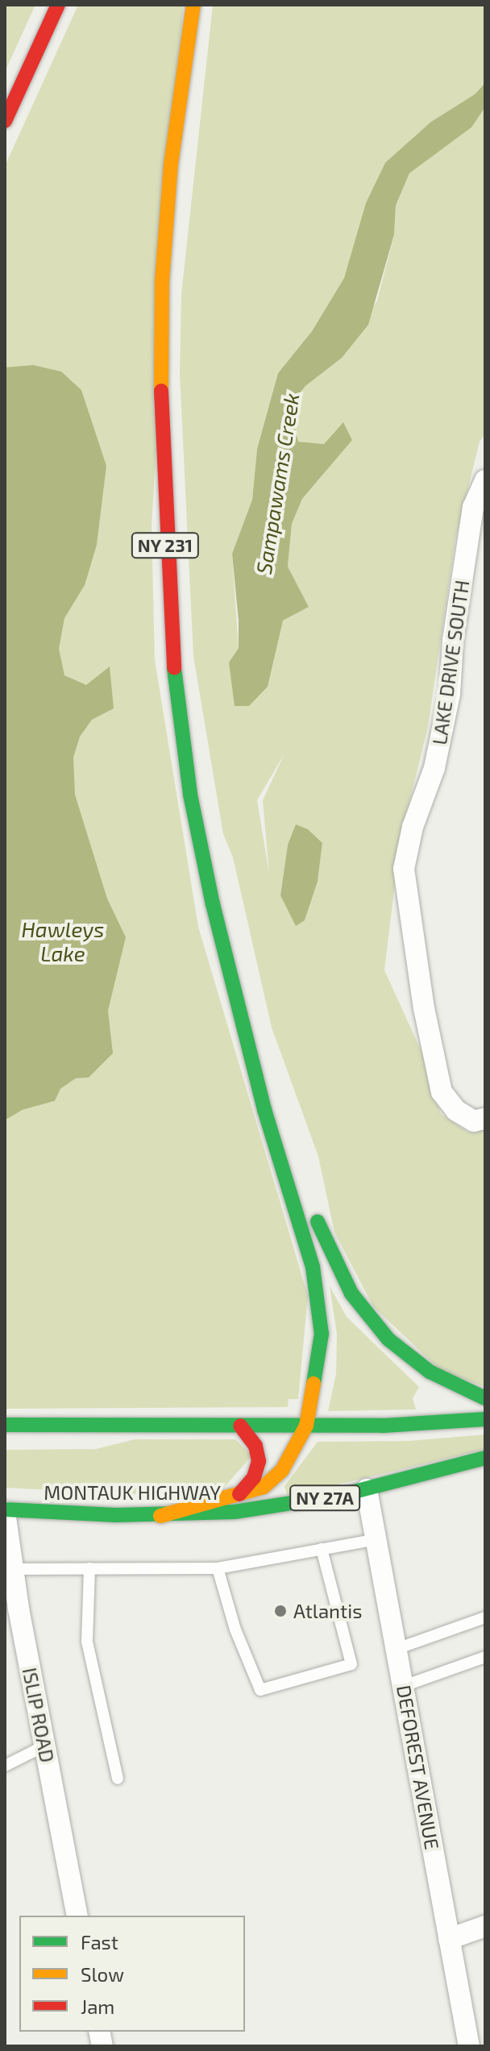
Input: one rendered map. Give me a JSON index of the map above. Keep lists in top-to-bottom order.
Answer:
{
  "streets": {
    "main road": ["NY 231", "MONTAUK HIGHWAY", "NY 27A"],
    "street": ["LAKE DRIVE SOUTH", "ISLIP ROAD", "DEFOREST AVENUE"]
  },
  "crossings": [
    ["MONTAUK HIGHWAY", "ISLIP ROAD"],
    ["MONTAUK HIGHWAY", "DEFOREST AVENUE"]
  ],
  "water": ["Sampawams Creek", "Hawleys Lake"],
  "places": ["Atlantis"],
  "legend": ["Fast", "Slow", "Jam"]
}
